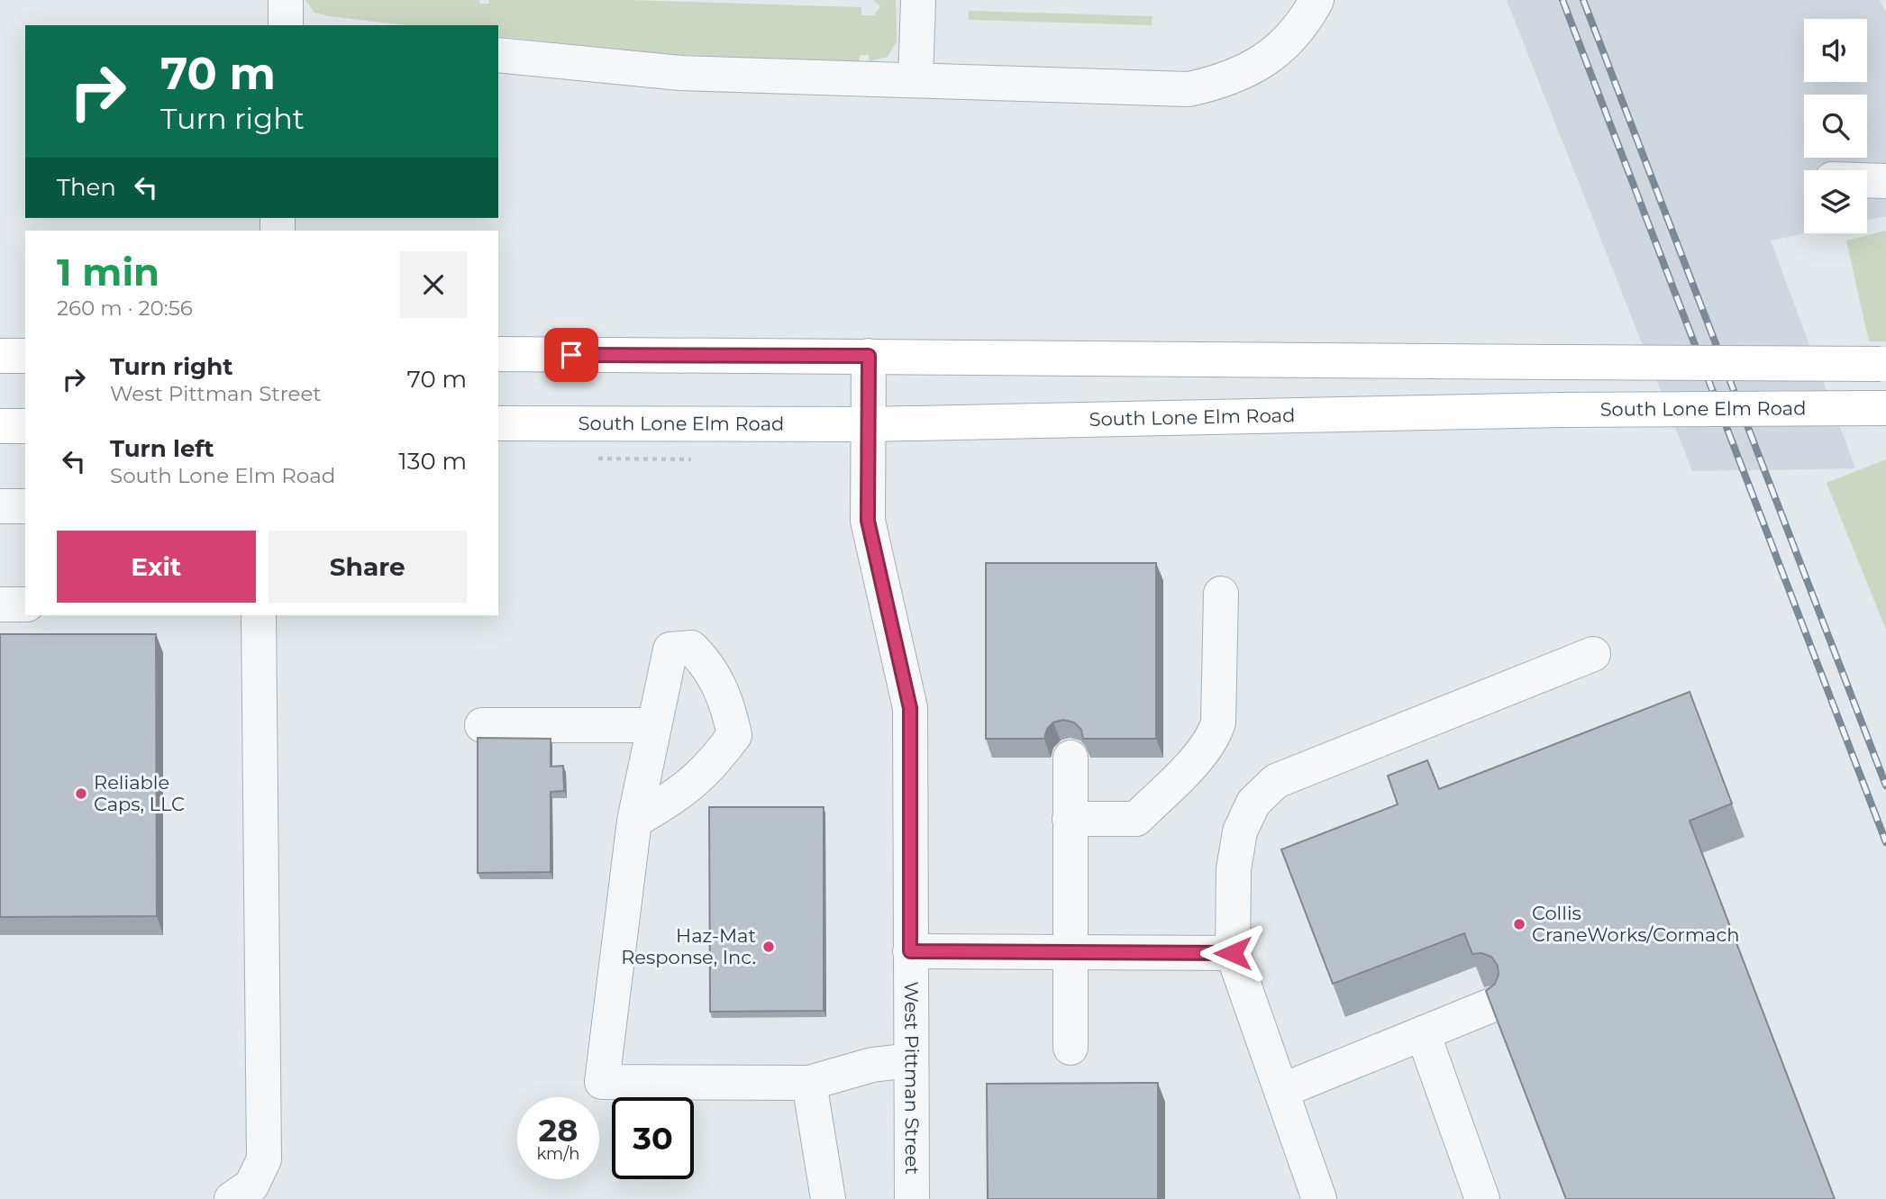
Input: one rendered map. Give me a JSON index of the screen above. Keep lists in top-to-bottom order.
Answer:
{
  "streets": {
    "main road": ["South Lone Elm Road"],
    "street": ["West Pittman Street"]
  },
  "crossings": [
    ["South Lone Elm Road", "West Pittman Street"]
  ],
  "places": ["Reliable Caps, LLC", "Collis CraneWorks/Cormach", "Haz-Mat Response, Inc."],
  "page": {
    "turn": ["70 m", "Turn right"],
    "then": "Then",
    "heading": ["1 min", "260 m · 20:56"],
    "list": [
      {
        "name": "Turn right",
        "note": "West Pittman Street",
        "value": "70 m"
      },
      {
        "name": "Turn left",
        "note": "South Lone Elm Road",
        "value": "130 m"
      }
    ],
    "buttons": ["Exit", "Share"],
    "speed": "28 km/h",
    "limit": "30"
  }
}
